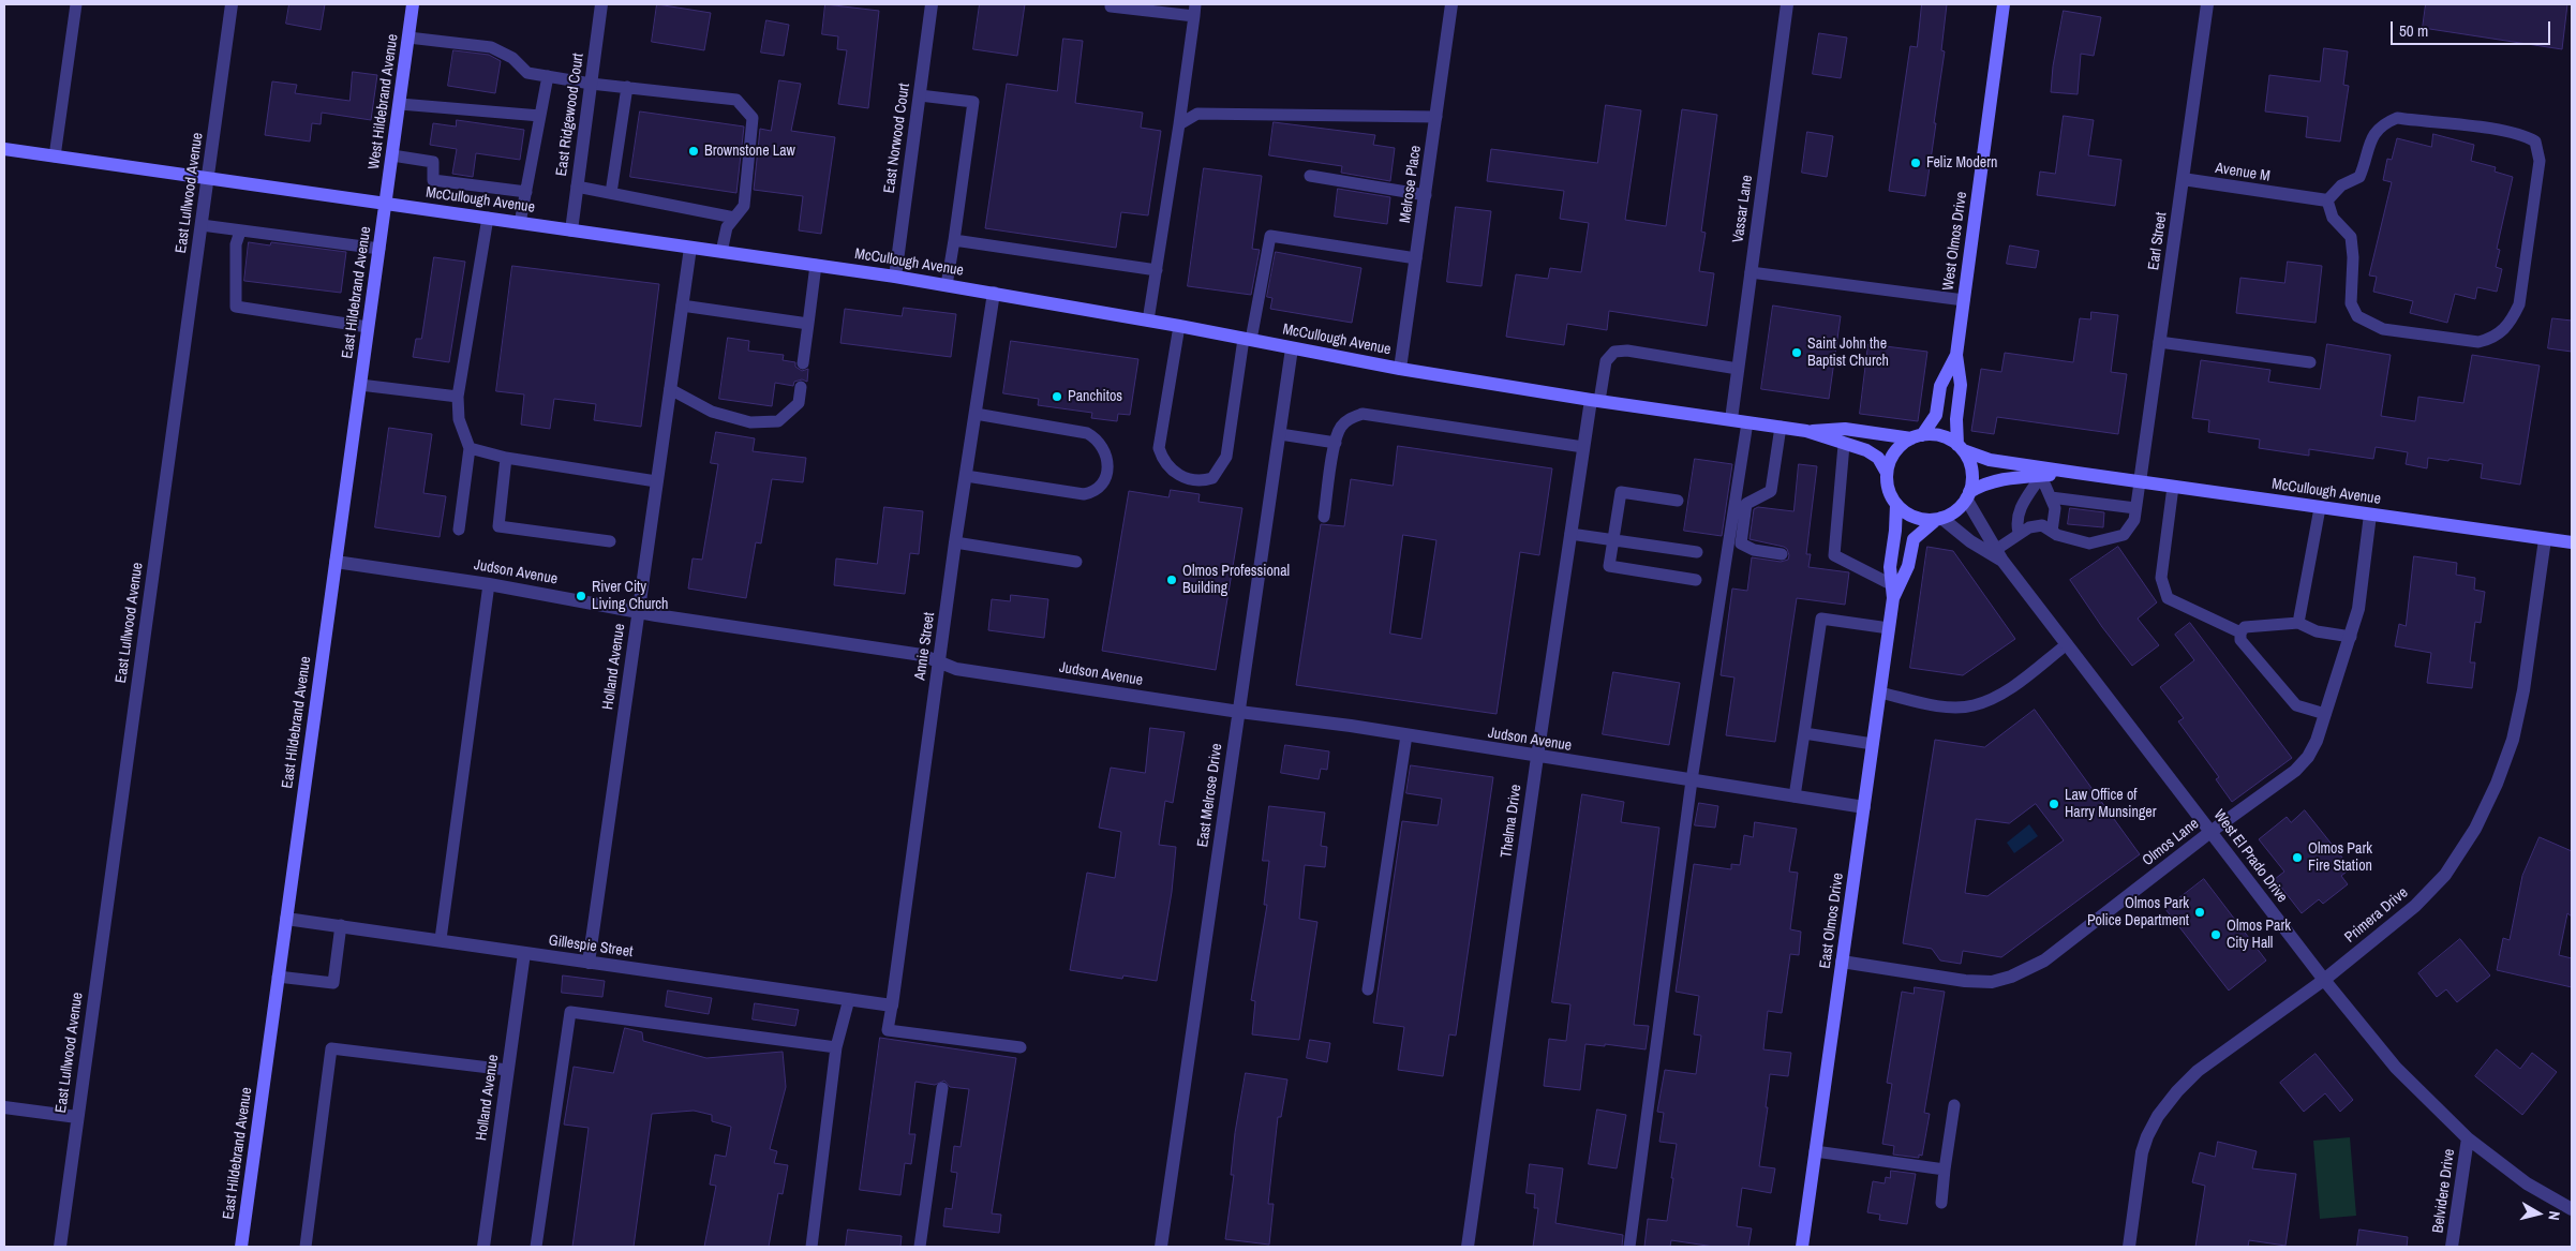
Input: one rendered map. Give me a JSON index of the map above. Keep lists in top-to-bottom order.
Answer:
{
  "streets": {
    "main road": [
      "West Hildebrand Avenue",
      "McCullough Avenue",
      "West Olmos Drive",
      "East Hildebrand Avenue",
      "East Olmos Drive"
    ],
    "street": [
      "East Ridgewood Court",
      "East Norwood Court",
      "Avenue M",
      "Melrose Place",
      "East Lullwood Avenue",
      "Vassar Lane",
      "Earl Street",
      "Judson Avenue",
      "Annie Street",
      "Holland Avenue",
      "East Melrose Drive",
      "Thelma Drive",
      "Olmos Lane",
      "West El Prado Drive",
      "Primera Drive",
      "Gillespie Street",
      "Belvidere Drive"
    ]
  },
  "crossings": [
    ["West Hildebrand Avenue", "McCullough Avenue"],
    ["West Hildebrand Avenue", "East Hildebrand Avenue"],
    ["East Ridgewood Court", "McCullough Avenue"],
    ["East Norwood Court", "McCullough Avenue"],
    ["Avenue M", "Earl Street"],
    ["Melrose Place", "McCullough Avenue"],
    ["East Lullwood Avenue", "McCullough Avenue"],
    ["McCullough Avenue", "Vassar Lane"],
    ["McCullough Avenue", "West Olmos Drive"],
    ["McCullough Avenue", "Earl Street"],
    ["McCullough Avenue", "East Hildebrand Avenue"],
    ["McCullough Avenue", "Annie Street"],
    ["McCullough Avenue", "Holland Avenue"],
    ["McCullough Avenue", "East Melrose Drive"],
    ["McCullough Avenue", "Thelma Drive"],
    ["McCullough Avenue", "Olmos Lane"],
    ["McCullough Avenue", "West El Prado Drive"],
    ["McCullough Avenue", "Primera Drive"],
    ["McCullough Avenue", "East Olmos Drive"],
    ["West Olmos Drive", "West El Prado Drive"],
    ["West Olmos Drive", "East Olmos Drive"],
    ["East Hildebrand Avenue", "Judson Avenue"],
    ["East Hildebrand Avenue", "Gillespie Street"],
    ["Judson Avenue", "Annie Street"],
    ["Judson Avenue", "Holland Avenue"],
    ["Judson Avenue", "East Melrose Drive"],
    ["Judson Avenue", "Thelma Drive"],
    ["Judson Avenue", "East Olmos Drive"],
    ["Annie Street", "Gillespie Street"],
    ["Holland Avenue", "Gillespie Street"],
    ["Olmos Lane", "West El Prado Drive"],
    ["Olmos Lane", "East Olmos Drive"],
    ["West El Prado Drive", "Primera Drive"],
    ["West El Prado Drive", "East Olmos Drive"],
    ["West El Prado Drive", "Belvidere Drive"]
  ],
  "places": [
    "Brownstone Law",
    "Feliz Modern",
    "Saint John the Baptist Church",
    "Panchitos",
    "Olmos Professional Building",
    "River City Living Church",
    "Law Office of Harry Munsinger",
    "Olmos Park Fire Station",
    "Olmos Park Police Department",
    "Olmos Park City Hall"
  ],
  "scale_bar": "50 m",
  "north": "right"
}
